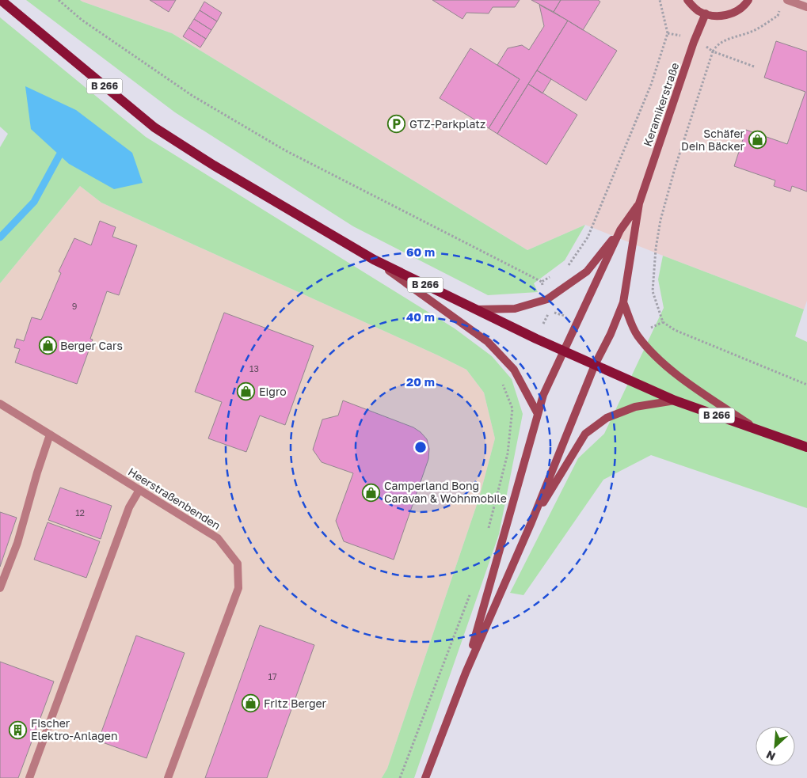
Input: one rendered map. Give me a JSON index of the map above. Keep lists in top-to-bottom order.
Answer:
{
  "streets": {
    "main road": ["B 266", "Keramikerstraße"],
    "street": ["Heerstraßenbenden"]
  },
  "crossings": [
    ["B 266", "Keramikerstraße"]
  ],
  "places": {
    "parking": ["GTZ-Parkplatz"],
    "shop": [
      "Schäfer Dein Bäcker",
      "Berger Cars",
      "Eigro",
      "Camperland Bong Caravan & Wohnmobile",
      "Fritz Berger"
    ],
    "building": ["Fischer Elektro-Anlagen"]
  },
  "house_numbers": [
    "9",
    "13",
    "12",
    "17"
  ],
  "north": "bottom left",
  "rings": ["60 m", "40 m", "20 m"]
}
